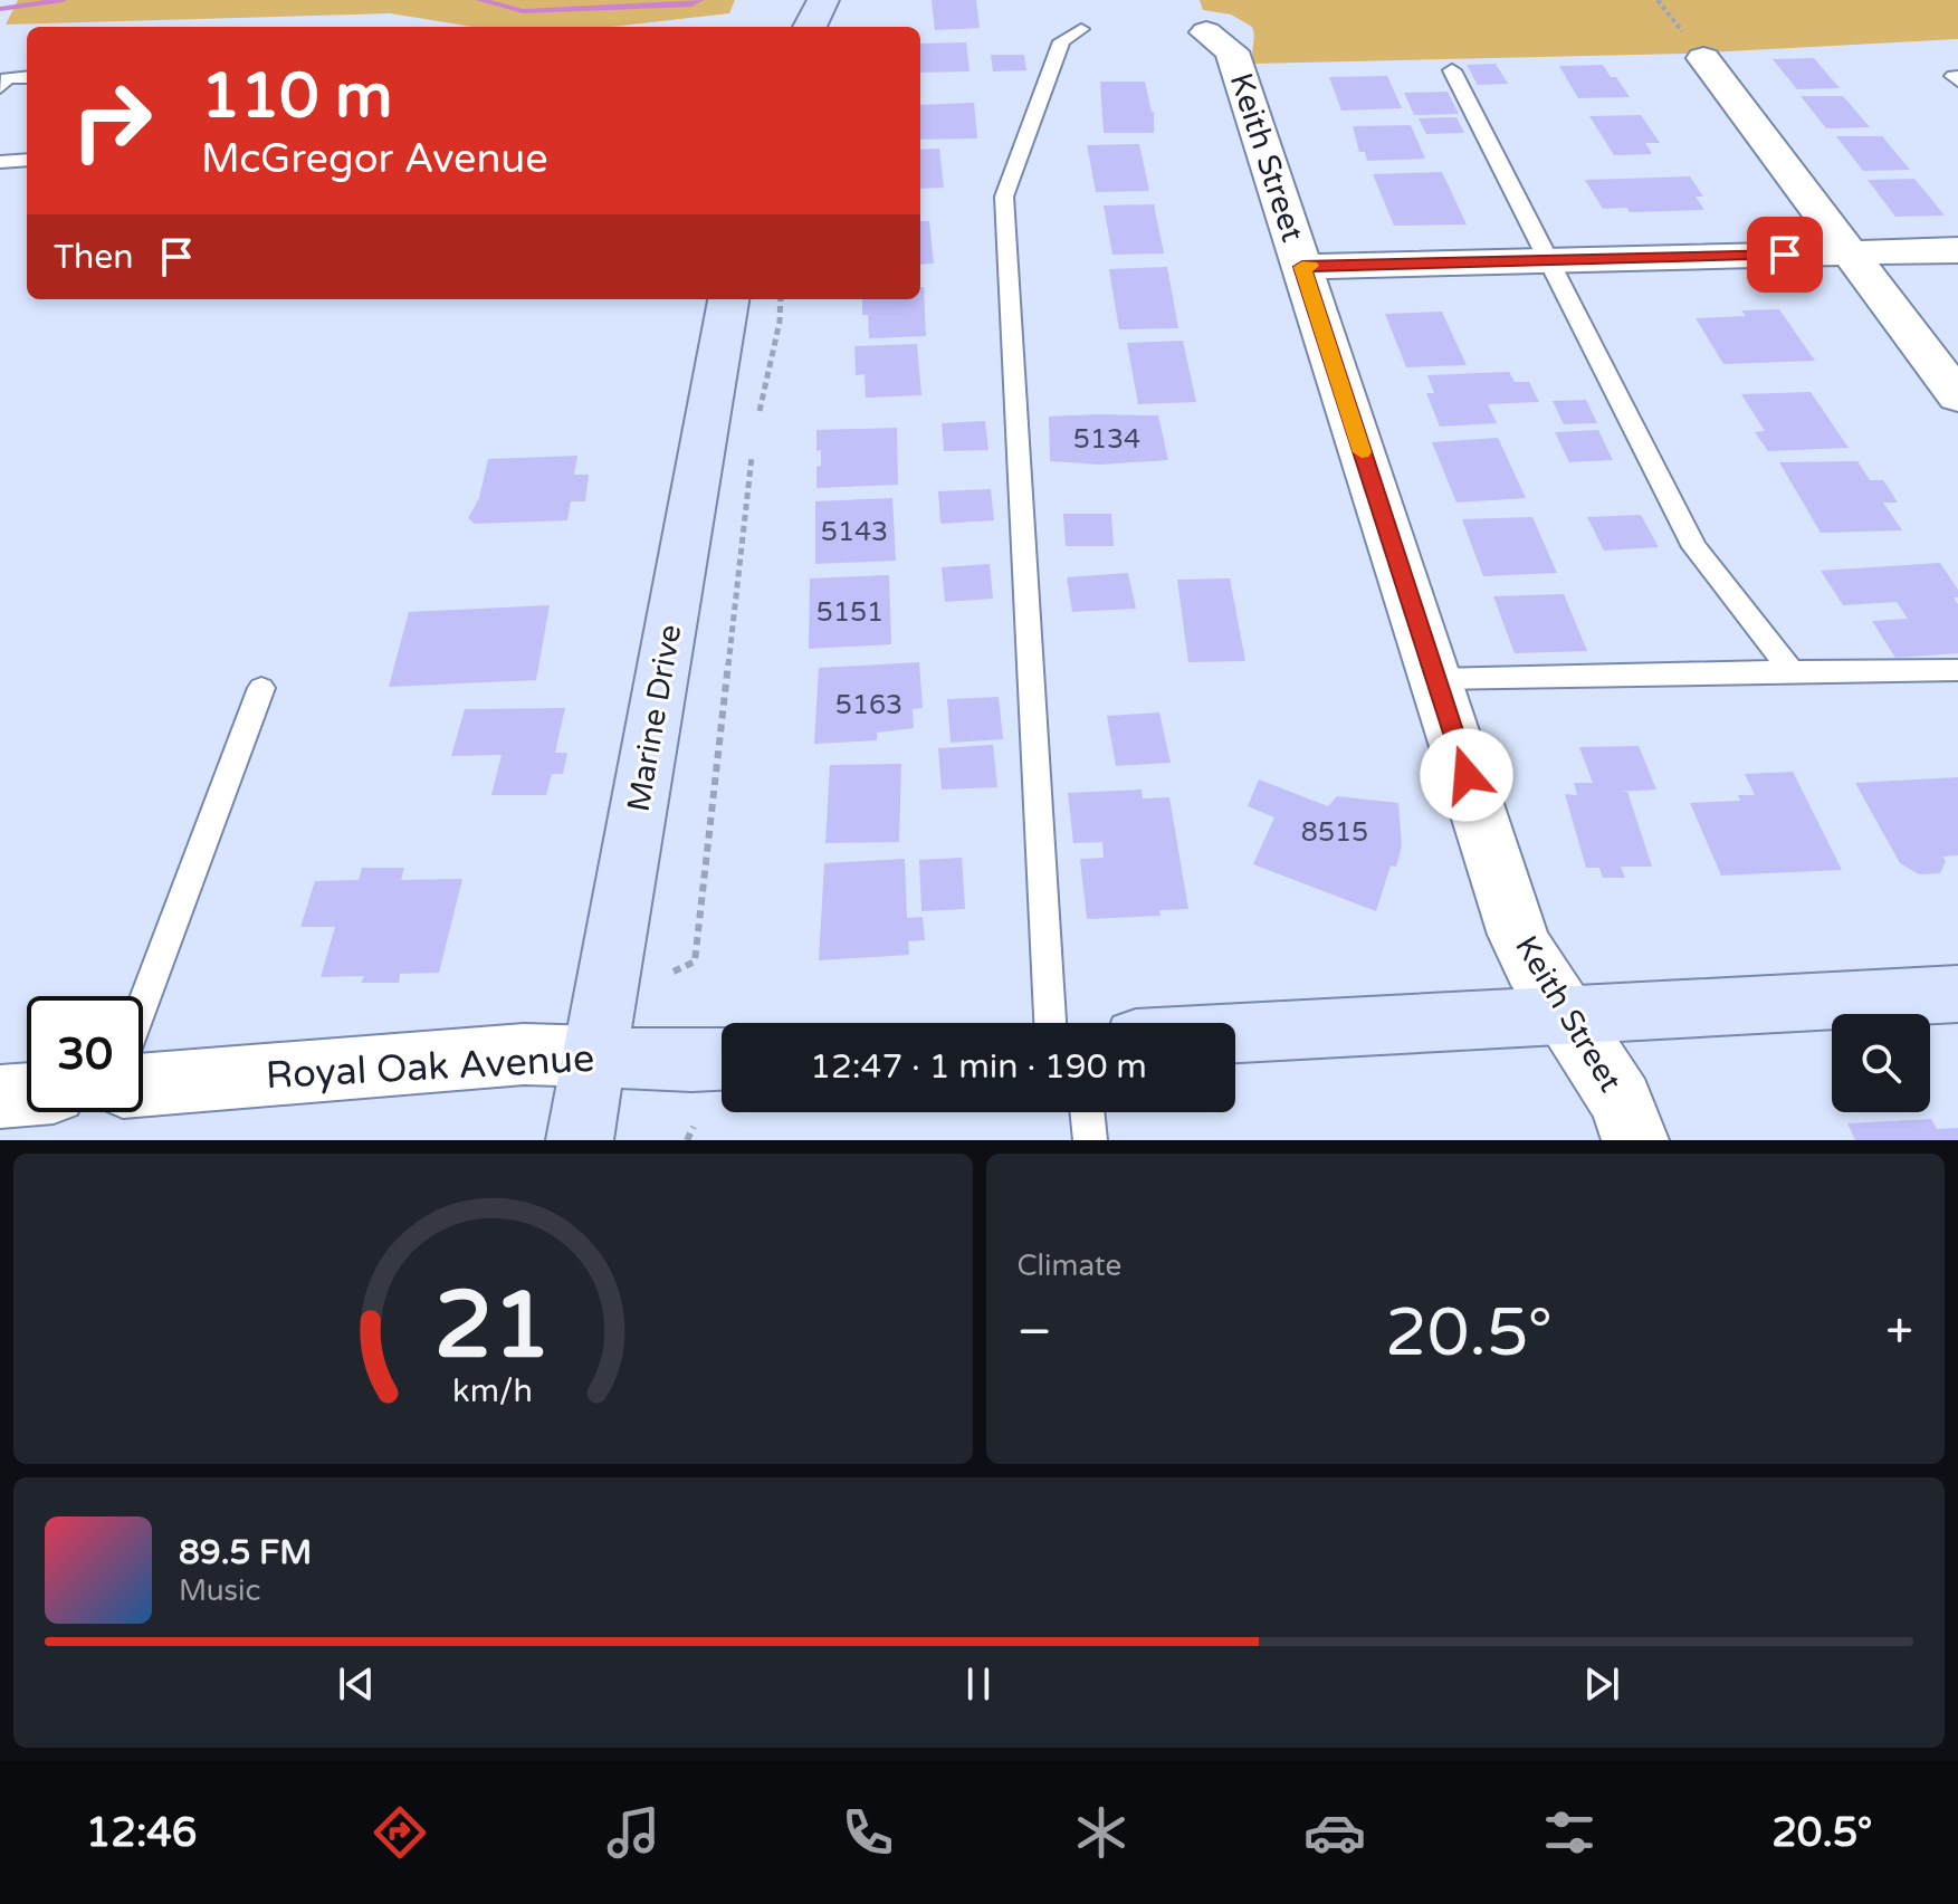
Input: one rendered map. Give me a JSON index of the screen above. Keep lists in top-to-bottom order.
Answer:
{
  "streets": {
    "street": ["Keith Street", "Marine Drive", "Royal Oak Avenue"]
  },
  "crossings": [
    ["Marine Drive", "Royal Oak Avenue"]
  ],
  "house_numbers": [
    "5134",
    "5143",
    "5151",
    "5163",
    "8515"
  ],
  "page": {
    "turn": ["110 m", "McGregor Avenue"],
    "then": "Then",
    "limit": "30",
    "trip": "12:47 · 1 min · 190 m",
    "tile": "Climate",
    "heat": ["−", "20.5°", "+"],
    "song": ["89.5 FM", "Music"],
    "tabs": ["12:46", "20.5°"],
    "gauge": ["21", "km/h"]
  }
}
